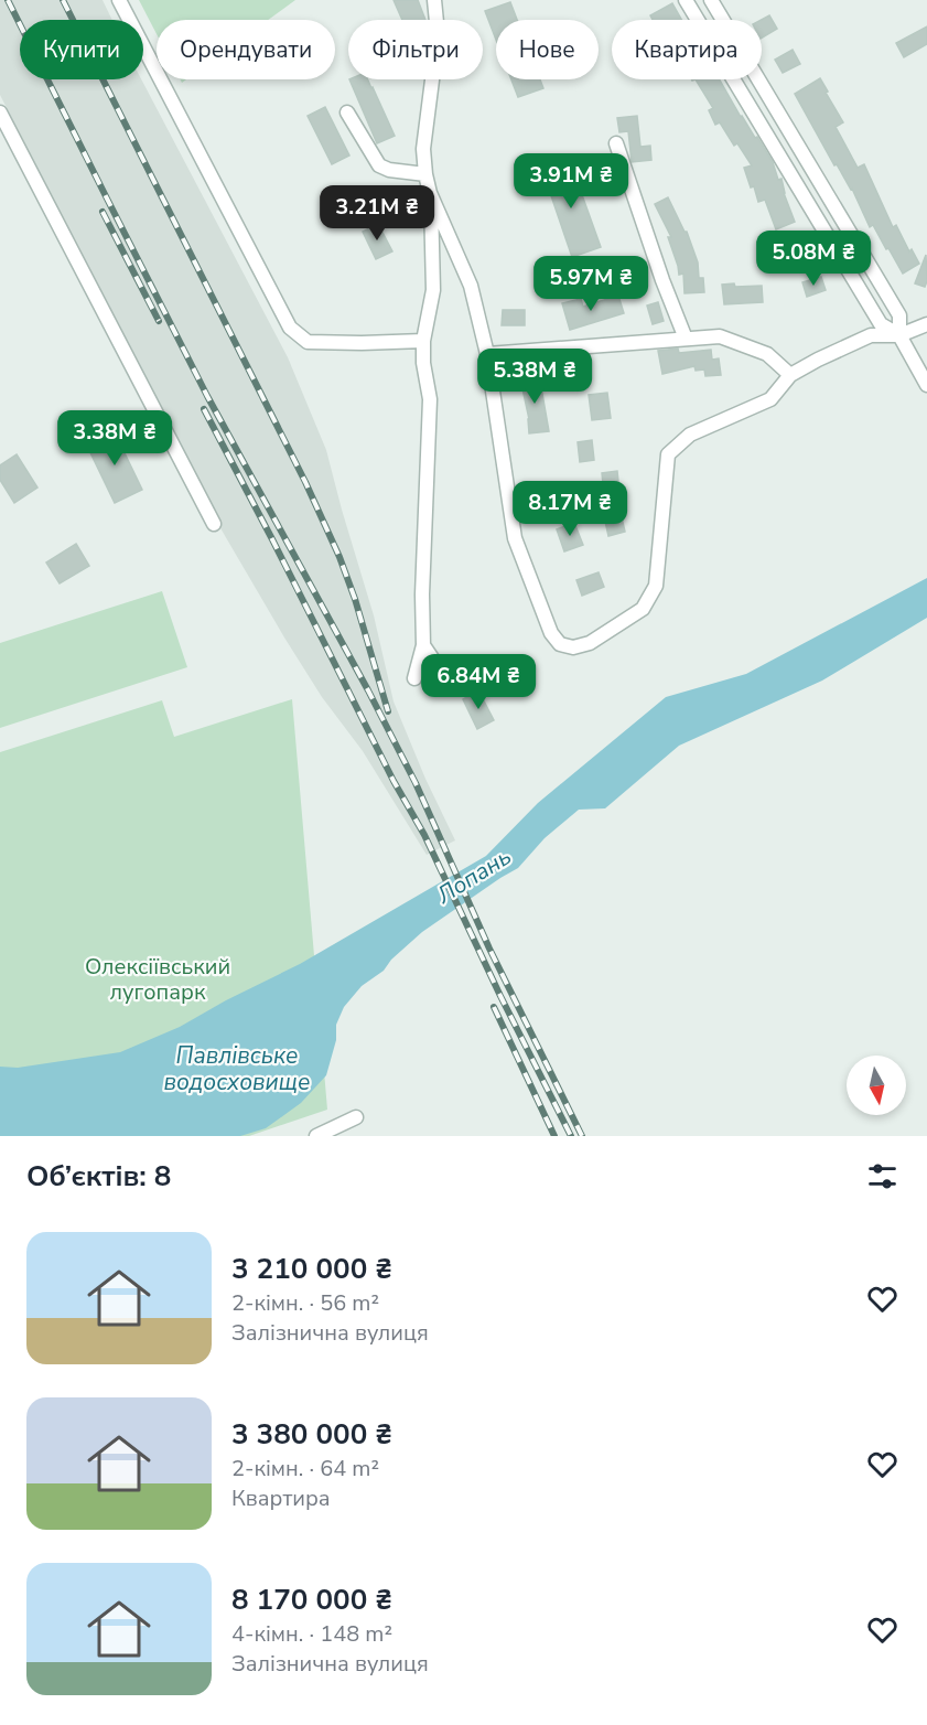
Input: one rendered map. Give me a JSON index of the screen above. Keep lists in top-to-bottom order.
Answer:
{
  "water": ["Лопань", "Павлівське водосховище"],
  "parks": ["Олексіївський лугопарк"],
  "north": "bottom",
  "page": {
    "chip": [
      "Купити",
      "Орендувати",
      "Фільтри",
      "Нове",
      "Квартира"
    ],
    "price": [
      "3.91M ₴",
      "3.21M ₴",
      "5.08M ₴",
      "5.97M ₴",
      "5.38M ₴",
      "3.38M ₴",
      "8.17M ₴",
      "6.84M ₴"
    ],
    "heading": "Об’єктів: 8",
    "list": [
      {
        "name": "3 210 000 ₴",
        "note": "2-кімн. · 56 m² · Залізнична вулиця"
      },
      {
        "name": "3 380 000 ₴",
        "note": "2-кімн. · 64 m² · Квартира"
      },
      {
        "name": "8 170 000 ₴",
        "note": "4-кімн. · 148 m² · Залізнична вулиця"
      }
    ]
  }
}
